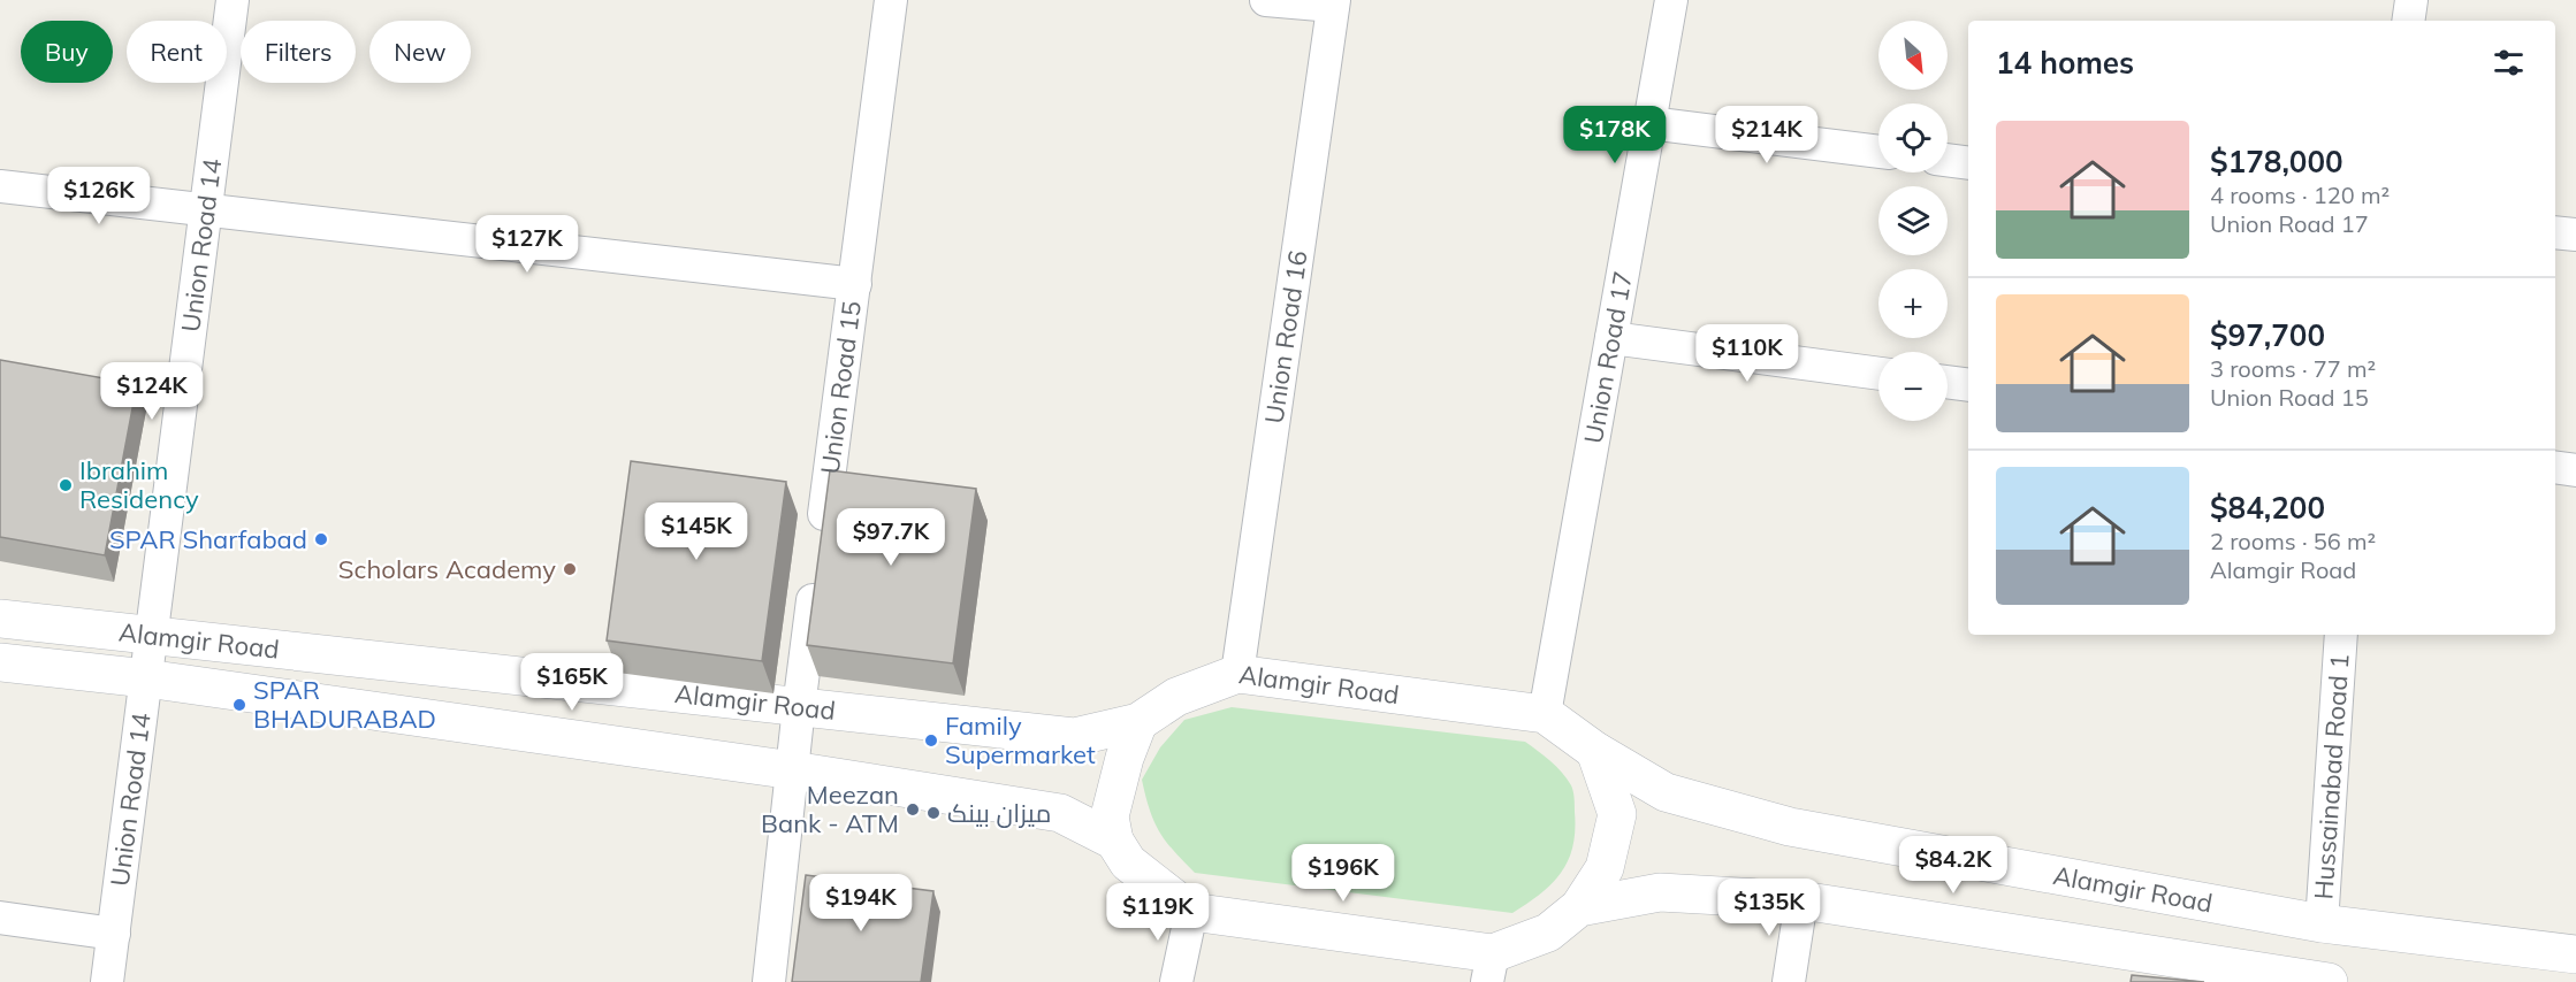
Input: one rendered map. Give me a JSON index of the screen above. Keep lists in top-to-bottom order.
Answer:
{
  "streets": {
    "street": [
      "Union Road 14",
      "Union Road 16",
      "Union Road 17",
      "Union Road 15",
      "Alamgir Road",
      "Hussainabad Road 1"
    ]
  },
  "crossings": [
    ["Union Road 14", "Alamgir Road"],
    ["Union Road 16", "Alamgir Road"],
    ["Union Road 17", "Alamgir Road"],
    ["Union Road 15", "Alamgir Road"],
    ["Alamgir Road", "Hussainabad Road 1"]
  ],
  "places": [
    "Ibrahim Residency",
    "SPAR Sharfabad",
    "Scholars Academy",
    "SPAR BHADURABAD",
    "Family Supermarket",
    "Meezan Bank - ATM",
    "میزان بینک"
  ],
  "north": "bottom right",
  "page": {
    "map_buttons": ["+", "−"],
    "chip": [
      "Buy",
      "Rent",
      "Filters",
      "New"
    ],
    "heading": "14 homes",
    "list": [
      {
        "name": "$178,000",
        "note": "4 rooms · 120 m² · Union Road 17"
      },
      {
        "name": "$97,700",
        "note": "3 rooms · 77 m² · Union Road 15"
      },
      {
        "name": "$84,200",
        "note": "2 rooms · 56 m² · Alamgir Road"
      }
    ],
    "price": [
      "$178K",
      "$214K",
      "$126K",
      "$127K",
      "$110K",
      "$124K",
      "$145K",
      "$97.7K",
      "$165K",
      "$84.2K",
      "$196K",
      "$194K",
      "$135K",
      "$119K"
    ]
  }
}
